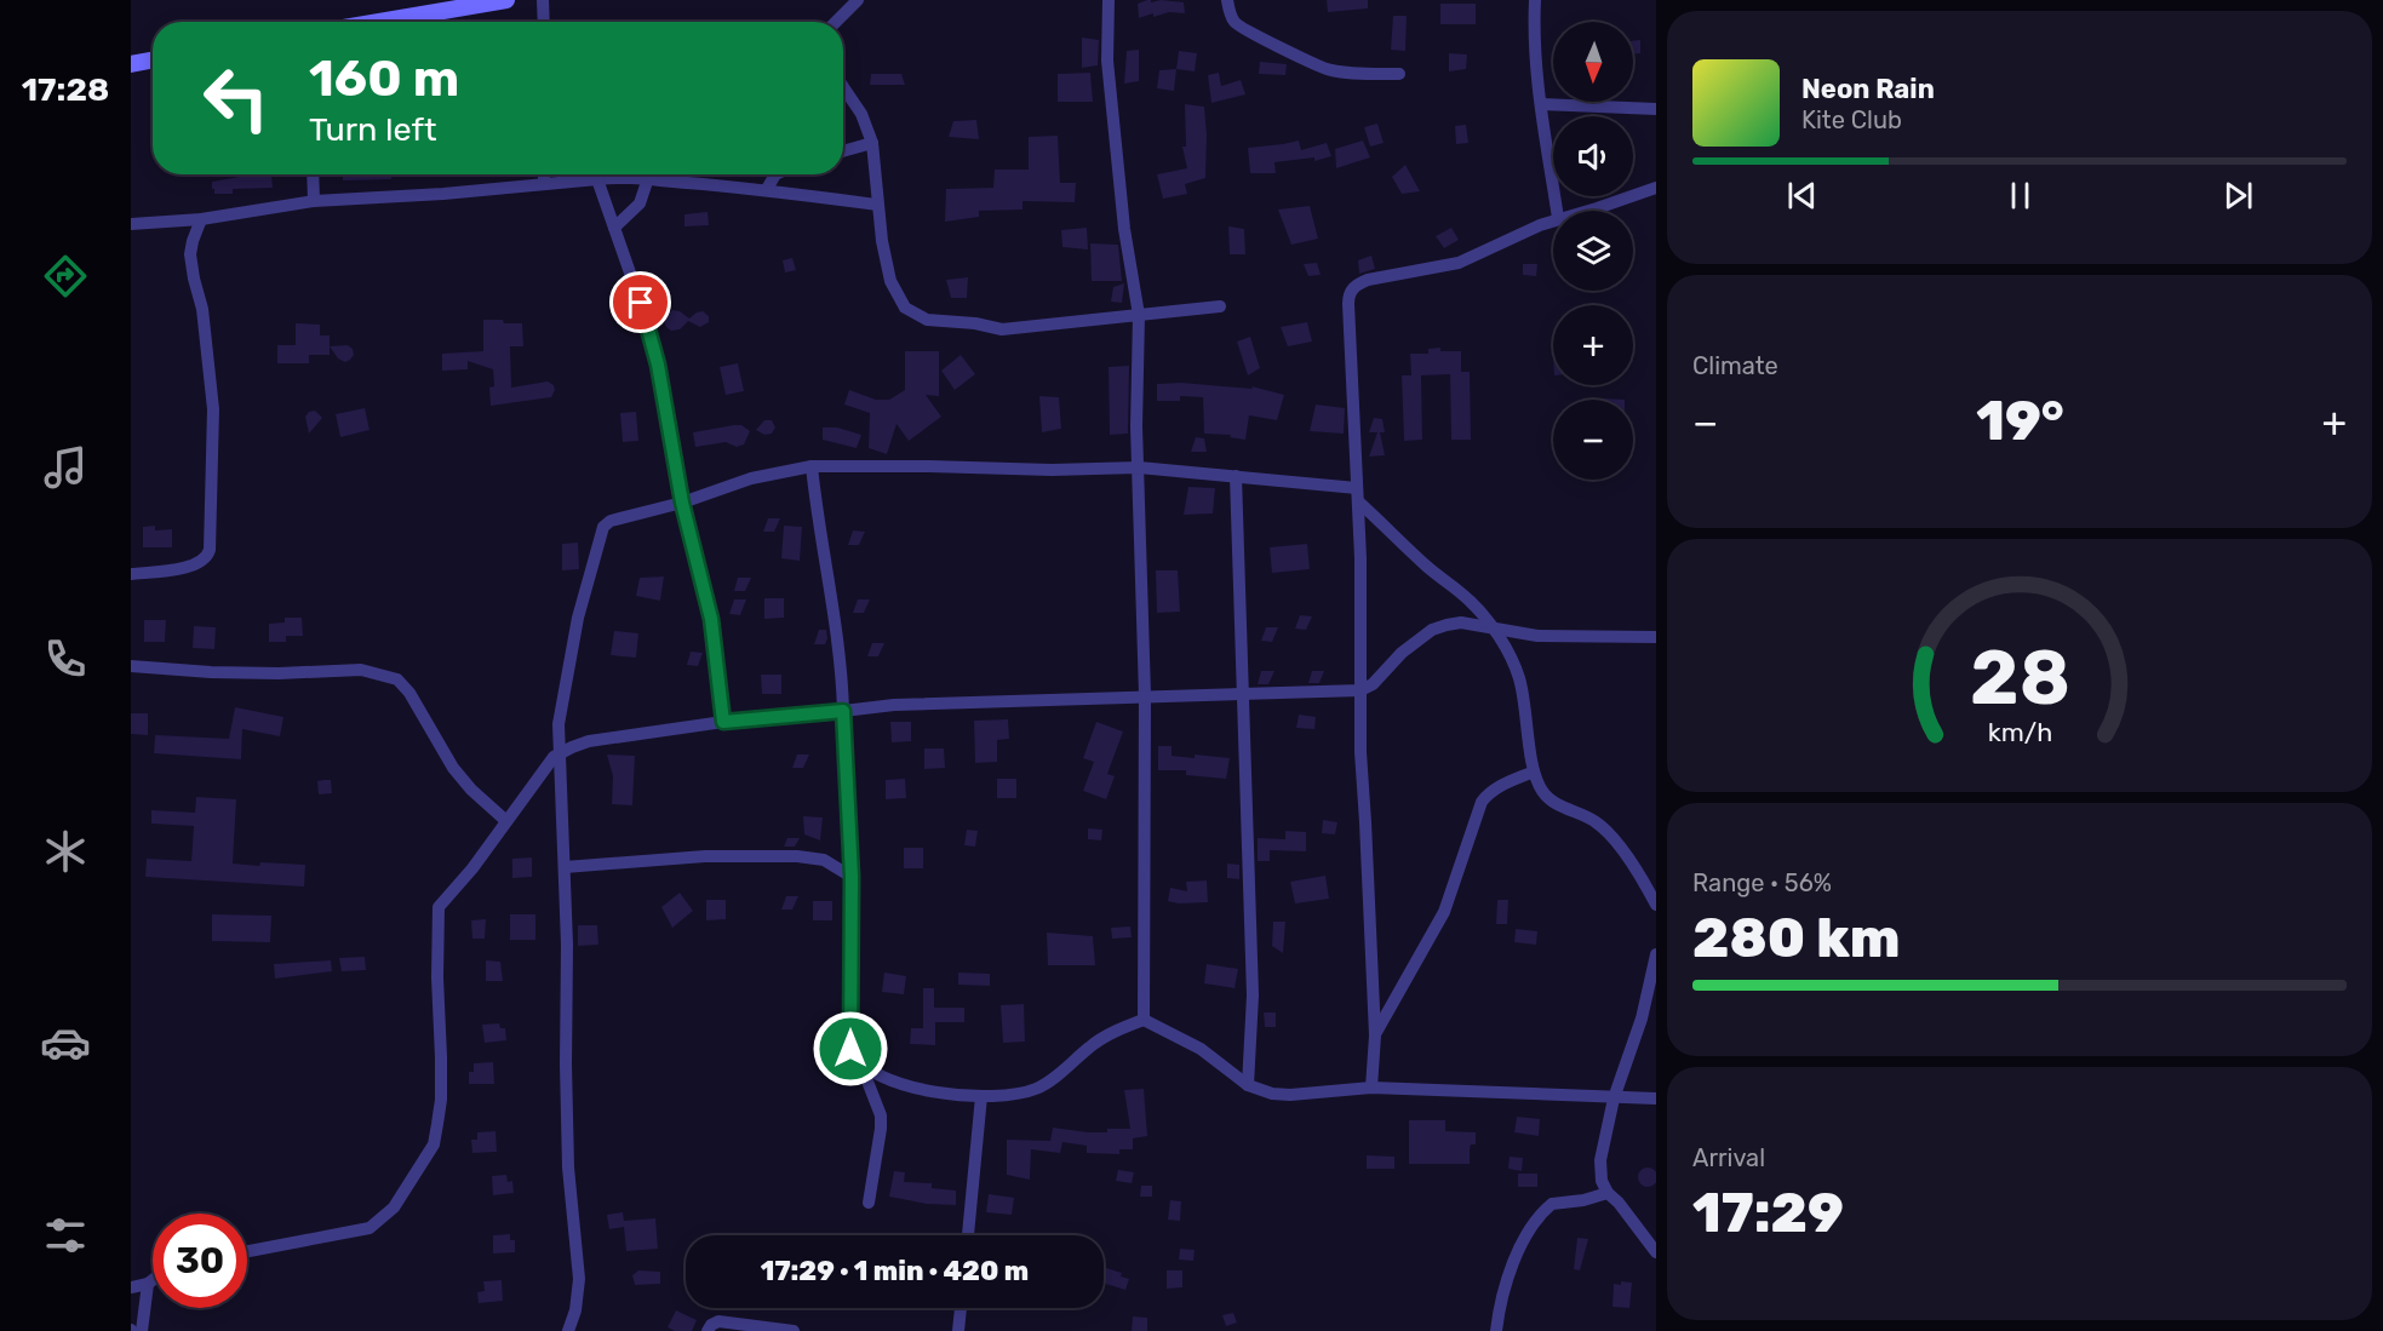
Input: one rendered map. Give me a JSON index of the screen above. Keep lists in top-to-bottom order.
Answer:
{
  "north": "bottom",
  "page": {
    "tabs": "17:28",
    "map_buttons": ["+", "−"],
    "turn": ["160 m", "Turn left"],
    "song": ["Neon Rain", "Kite Club"],
    "tile": [
      "Climate",
      ["Range · 56%", "280 km"],
      ["Arrival", "17:29"]
    ],
    "heat": ["−", "19°", "+"],
    "limit": "30",
    "trip": "17:29 · 1 min · 420 m",
    "gauge": ["28", "km/h"]
  }
}
